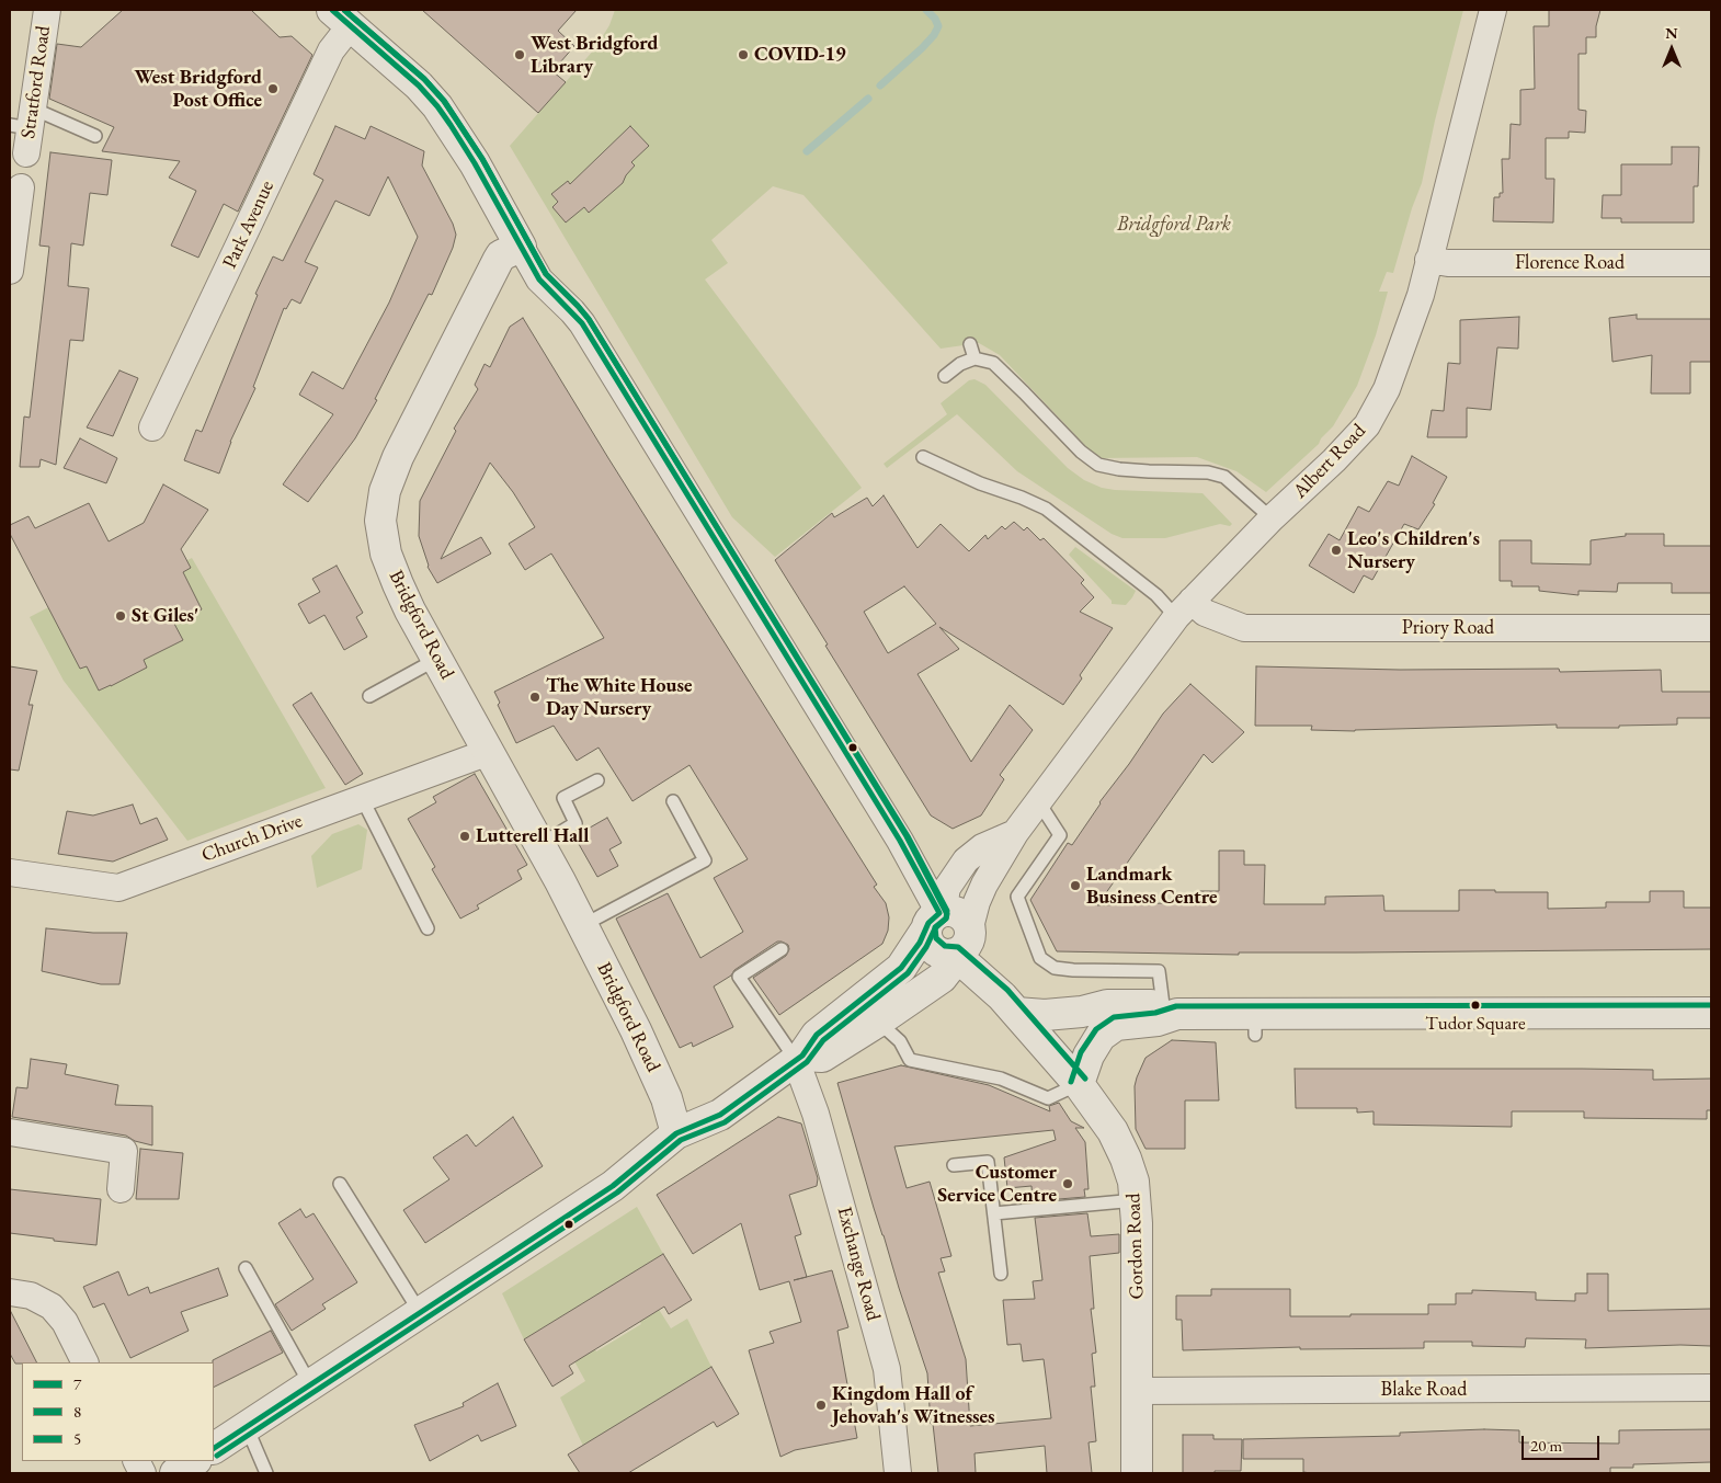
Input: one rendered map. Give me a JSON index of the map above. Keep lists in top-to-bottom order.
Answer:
{
  "streets": {
    "street": [
      "Stratford Road",
      "Park Avenue",
      "Florence Road",
      "Albert Road",
      "Bridgford Road",
      "Priory Road",
      "Church Drive",
      "Gordon Road",
      "Exchange Road",
      "Blake Road"
    ]
  },
  "crossings": [
    ["Florence Road", "Albert Road"],
    ["Albert Road", "Priory Road"],
    ["Albert Road", "Gordon Road"],
    ["Bridgford Road", "Church Drive"],
    ["Gordon Road", "Blake Road"]
  ],
  "parks": ["Bridgford Park"],
  "places": [
    "West Bridgford Library",
    "COVID-19",
    "West Bridgford Post Office",
    "Leo's Children's Nursery",
    "St Giles'",
    "The White House Day Nursery",
    "Lutterell Hall",
    "Landmark Business Centre",
    "Tudor Square",
    "Customer Service Centre",
    "Kingdom Hall of Jehovah's Witnesses"
  ],
  "lines": ["transit line 7", "transit line 8", "transit line 5"],
  "legend": ["7", "8", "5"],
  "scale_bar": "20 m",
  "north": "top"
}
